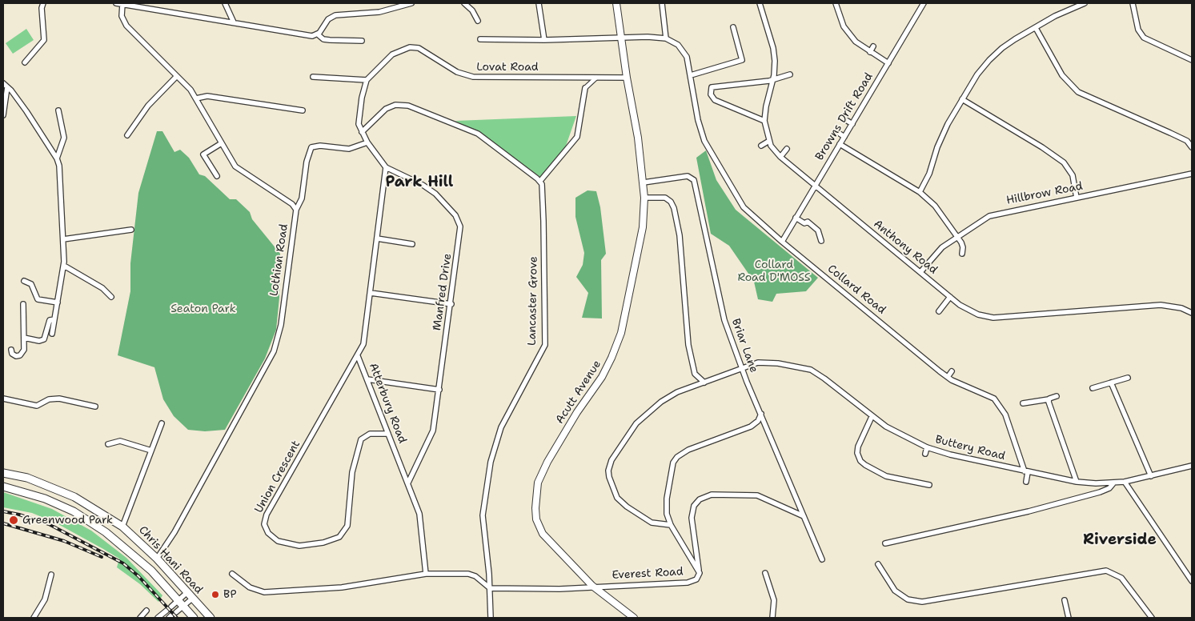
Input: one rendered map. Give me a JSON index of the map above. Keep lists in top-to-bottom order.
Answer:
{
  "streets": {
    "main road": ["Chris Hani Road"],
    "street": [
      "Lovat Road",
      "Browns Drift Road",
      "Hillbrow Road",
      "Anthony Road",
      "Lothian Road",
      "Collard Road",
      "Manfred Drive",
      "Lancaster Grove",
      "Briar Lane",
      "Acutt Avenue",
      "Atterbury Road",
      "Buttery Road",
      "Union Crescent",
      "Everest Road"
    ]
  },
  "crossings": [
    ["Lovat Road", "Acutt Avenue"],
    ["Browns Drift Road", "Anthony Road"],
    ["Browns Drift Road", "Collard Road"],
    ["Hillbrow Road", "Anthony Road"],
    ["Lothian Road", "Chris Hani Road"],
    ["Collard Road", "Buttery Road"],
    ["Manfred Drive", "Atterbury Road"],
    ["Lancaster Grove", "Everest Road"],
    ["Briar Lane", "Acutt Avenue"],
    ["Briar Lane", "Buttery Road"],
    ["Briar Lane", "Everest Road"],
    ["Acutt Avenue", "Everest Road"],
    ["Atterbury Road", "Union Crescent"],
    ["Buttery Road", "Everest Road"]
  ],
  "districts": ["Park Hill", "Riverside"],
  "parks": ["Collard Road D'MOSS", "Seaton Park"],
  "places": ["Greenwood Park", "BP"]
}
